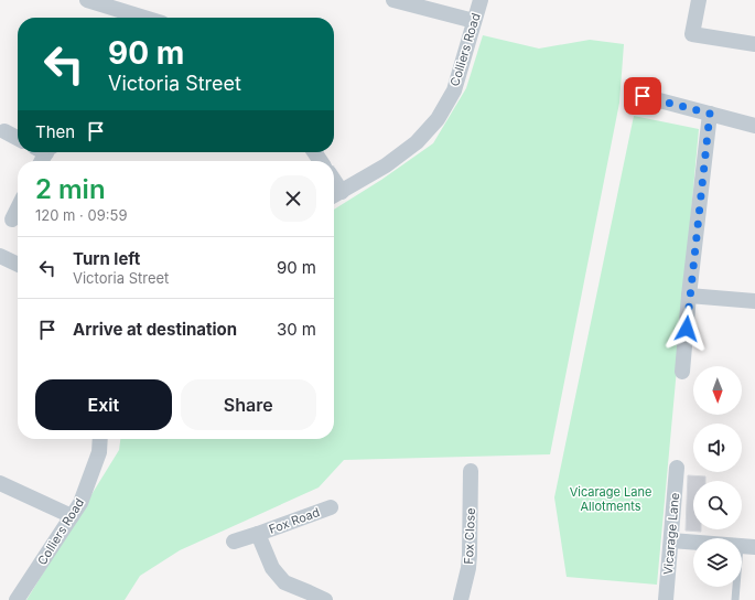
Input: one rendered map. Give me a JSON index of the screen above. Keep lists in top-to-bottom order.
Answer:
{
  "streets": {
    "street": [
      "Colliers Road",
      "Fox Road",
      "Vicarage Lane",
      "Fox Close"
    ]
  },
  "parks": ["Vicarage Lane Allotments"],
  "north": "bottom",
  "page": {
    "turn": ["90 m", "Victoria Street"],
    "then": "Then",
    "heading": ["2 min", "120 m · 09:59"],
    "list": [
      {
        "name": "Turn left",
        "note": "Victoria Street",
        "value": "90 m"
      },
      {
        "name": "Arrive at destination",
        "value": "30 m"
      }
    ],
    "buttons": ["Exit", "Share"]
  }
}
